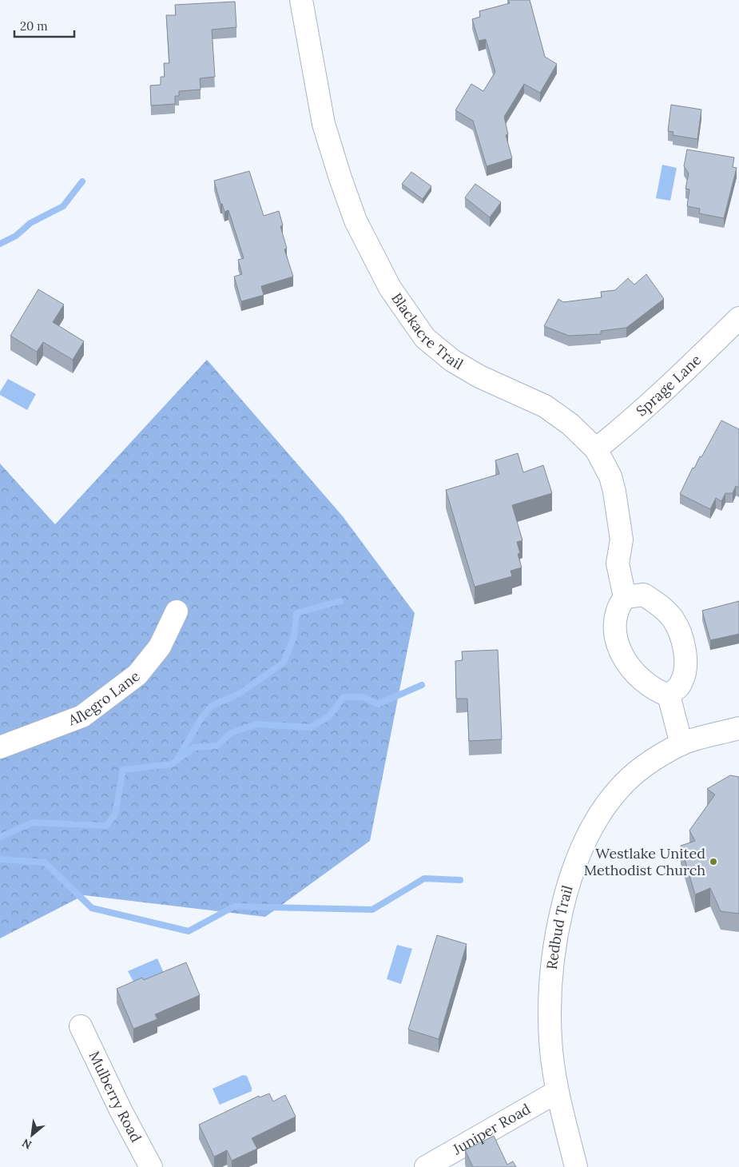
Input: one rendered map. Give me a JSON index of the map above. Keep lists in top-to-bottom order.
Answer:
{
  "streets": {
    "street": [
      "Blackacre Trail",
      "Sprage Lane",
      "Allegro Lane",
      "Redbud Trail",
      "Mulberry Road",
      "Juniper Road"
    ]
  },
  "crossings": [
    ["Blackacre Trail", "Sprage Lane"],
    ["Redbud Trail", "Juniper Road"]
  ],
  "places": ["Westlake United Methodist Church"],
  "scale_bar": "20 m",
  "north": "bottom left"
}
